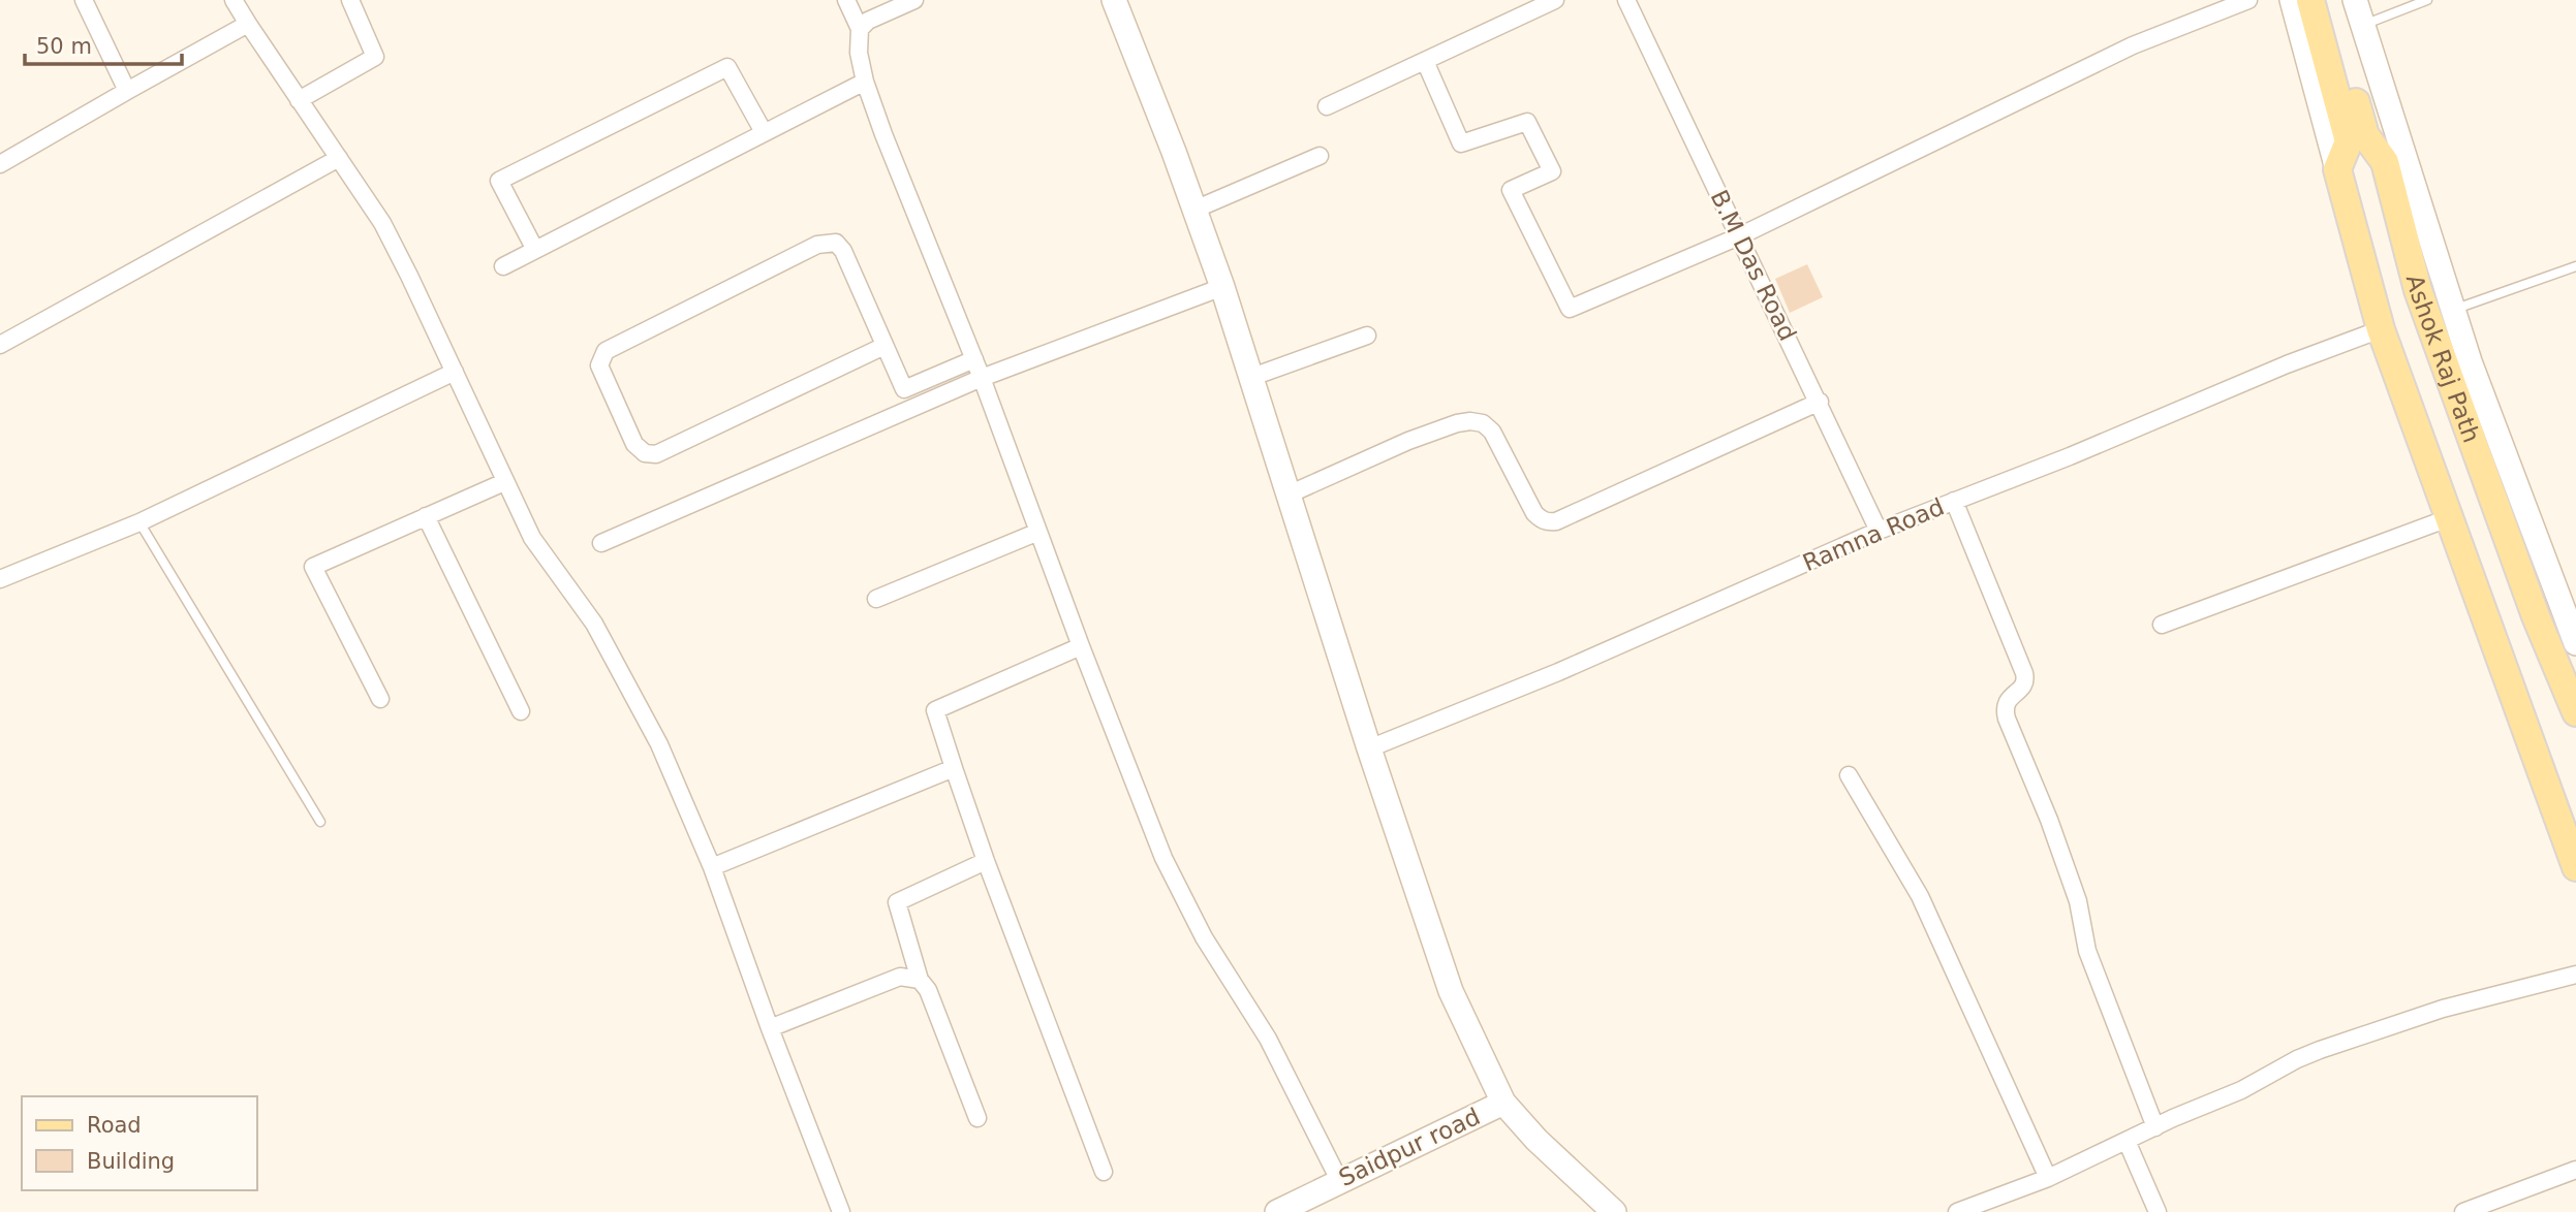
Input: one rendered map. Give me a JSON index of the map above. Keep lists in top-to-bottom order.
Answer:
{
  "streets": {
    "main road": ["Ashok Raj Path", "Saidpur road"],
    "street": ["B.M Das Road", "Ramna Road"]
  },
  "crossings": [
    ["B.M Das Road", "Ramna Road"],
    ["Ashok Raj Path", "Ramna Road"]
  ],
  "legend": ["Road", "Building"],
  "scale_bar": "50 m"
}
